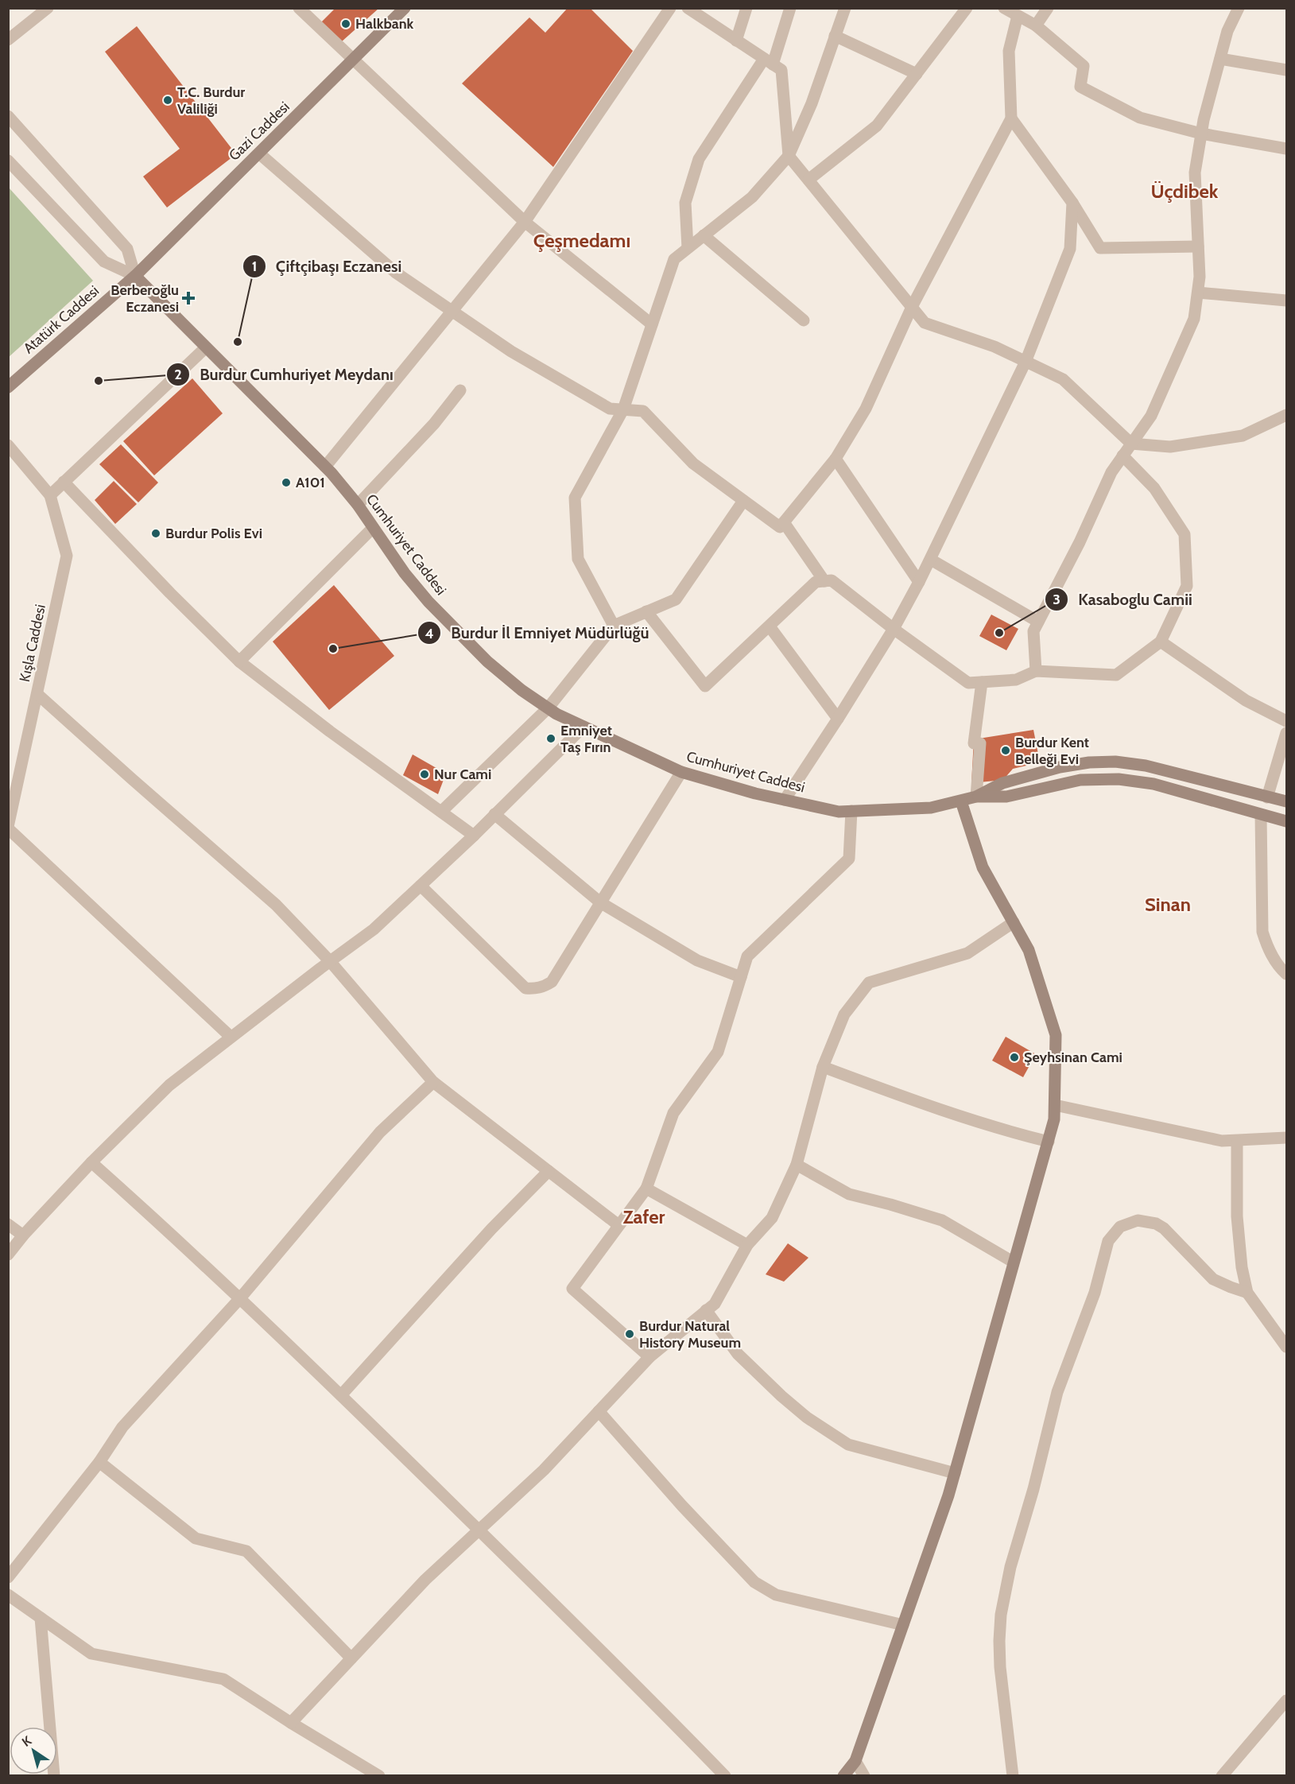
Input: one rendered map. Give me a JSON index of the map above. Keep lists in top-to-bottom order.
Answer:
{
  "streets": {
    "main road": ["Gazi Caddesi", "Atatürk Caddesi", "Cumhuriyet Caddesi"],
    "street": ["Kışla Caddesi"]
  },
  "crossings": [
    ["Gazi Caddesi", "Atatürk Caddesi"],
    ["Gazi Caddesi", "Cumhuriyet Caddesi"],
    ["Atatürk Caddesi", "Cumhuriyet Caddesi"]
  ],
  "districts": [
    "Üçdibek",
    "Çeşmedamı",
    "Sinan",
    "Zafer"
  ],
  "places": {
    "other": [
      "Halkbank",
      "T.C. Burdur Valiliği",
      "Çiftçibaşı Eczanesi",
      "Burdur Cumhuriyet Meydanı",
      "A101",
      "Burdur Polis Evi",
      "Kasaboglu Camii",
      "Burdur İl Emniyet Müdürlüğü",
      "Emniyet Taş Fırın",
      "Burdur Kent Belleği Evi",
      "Nur Cami",
      "Şeyhsinan Cami",
      "Burdur Natural History Museum"
    ],
    "health": ["Berberoğlu Eczanesi"]
  },
  "north": "top left"
}
